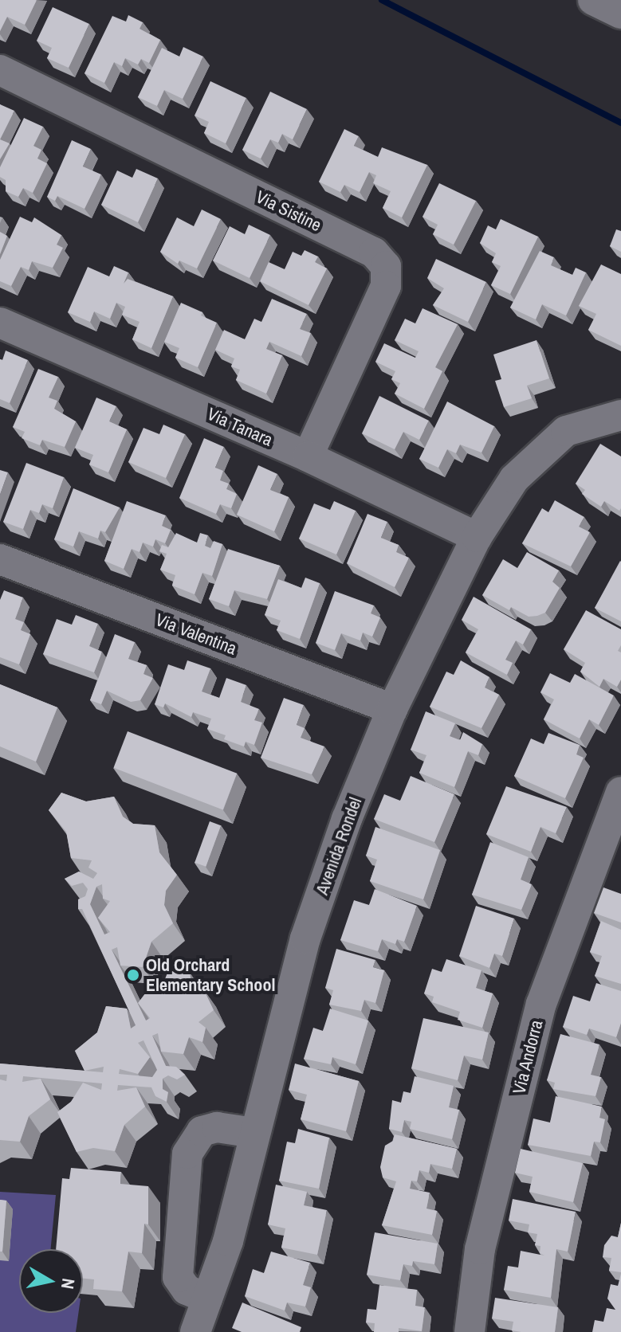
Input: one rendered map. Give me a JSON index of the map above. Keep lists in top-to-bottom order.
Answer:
{
  "streets": {
    "street": [
      "Via Sistine",
      "Via Tanara",
      "Via Valentina",
      "Avenida Rondel",
      "Via Andorra"
    ]
  },
  "crossings": [
    ["Via Sistine", "Via Tanara"],
    ["Via Tanara", "Avenida Rondel"],
    ["Via Valentina", "Avenida Rondel"]
  ],
  "places": ["Old Orchard Elementary School"],
  "north": "right"
}
